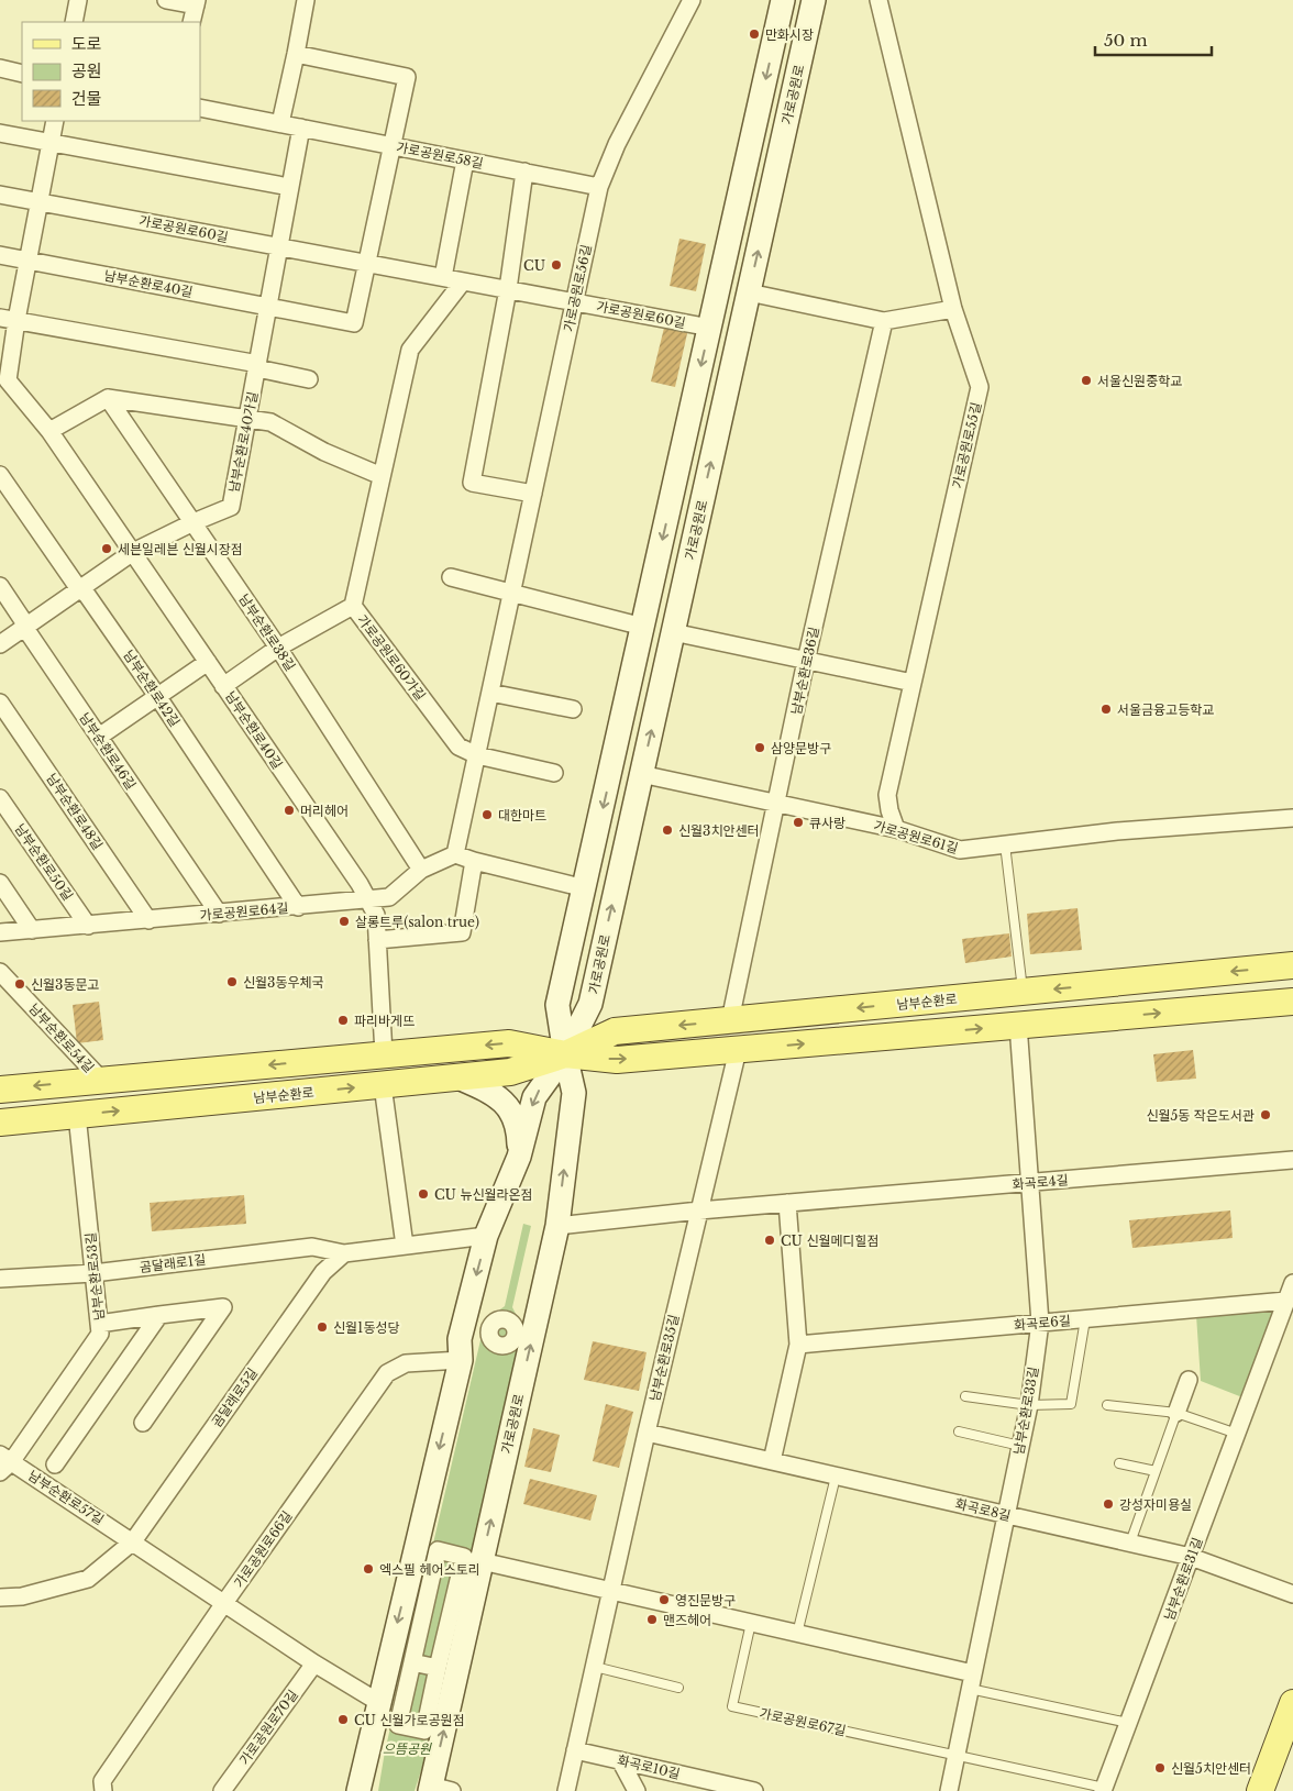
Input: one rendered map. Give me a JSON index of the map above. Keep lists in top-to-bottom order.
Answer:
{
  "streets": {
    "main road": ["가로공원로", "남부순환로"],
    "street": [
      "가로공원로58길",
      "가로공원로60길",
      "남부순환로40길",
      "가로공원로56길",
      "남부순환로40가길",
      "가로공원로55길",
      "남부순환로38길",
      "가로공원로60가길",
      "남부순환로36길",
      "남부순환로42길",
      "남부순환로46길",
      "남부순환로48길",
      "가로공원로61길",
      "남부순환로50길",
      "가로공원로64길",
      "남부순환로54길",
      "화곡로4길",
      "곰달래로1길",
      "남부순환로53길",
      "화곡로6길",
      "남부순환로35길",
      "곰달래로5길",
      "남부순환로33길",
      "남부순환로57길",
      "화곡로8길",
      "가로공원로66길",
      "남부순환로31길",
      "가로공원로70길",
      "화곡로10길"
    ],
    "lane": ["가로공원로67길"]
  },
  "crossings": [
    ["가로공원로", "가로공원로60길"],
    ["가로공원로", "가로공원로61길"],
    ["가로공원로", "남부순환로"],
    ["가로공원로", "화곡로4길"],
    ["가로공원로", "가로공원로66길"],
    ["가로공원로58길", "가로공원로56길"],
    ["가로공원로58길", "남부순환로40가길"],
    ["가로공원로60길", "남부순환로40길"],
    ["가로공원로60길", "가로공원로56길"],
    ["가로공원로60길", "남부순환로40가길"],
    ["가로공원로60길", "가로공원로60가길"],
    ["남부순환로40길", "남부순환로40가길"],
    ["남부순환로40길", "가로공원로64길"],
    ["남부순환로40길", "남부순환로"],
    ["가로공원로56길", "가로공원로60가길"],
    ["가로공원로56길", "가로공원로64길"],
    ["남부순환로40가길", "남부순환로38길"],
    ["남부순환로40가길", "남부순환로42길"],
    ["남부순환로40가길", "남부순환로46길"],
    ["가로공원로55길", "가로공원로61길"],
    ["남부순환로38길", "가로공원로64길"],
    ["남부순환로36길", "가로공원로61길"],
    ["남부순환로36길", "남부순환로"],
    ["남부순환로42길", "가로공원로64길"],
    ["남부순환로46길", "가로공원로64길"],
    ["남부순환로48길", "가로공원로64길"],
    ["남부순환로50길", "가로공원로64길"],
    ["남부순환로", "남부순환로54길"],
    ["남부순환로", "남부순환로53길"],
    ["남부순환로", "남부순환로35길"],
    ["남부순환로", "남부순환로33길"],
    ["화곡로4길", "남부순환로35길"],
    ["화곡로4길", "남부순환로33길"],
    ["곰달래로1길", "남부순환로53길"],
    ["곰달래로1길", "곰달래로5길"],
    ["남부순환로53길", "남부순환로57길"],
    ["화곡로6길", "남부순환로33길"],
    ["화곡로6길", "남부순환로31길"],
    ["남부순환로35길", "화곡로8길"],
    ["남부순환로35길", "화곡로10길"],
    ["곰달래로5길", "남부순환로57길"],
    ["남부순환로33길", "화곡로8길"],
    ["남부순환로33길", "남부순환로31길"],
    ["남부순환로33길", "가로공원로67길"],
    ["남부순환로57길", "가로공원로66길"],
    ["화곡로8길", "남부순환로31길"],
    ["남부순환로31길", "가로공원로67길"]
  ],
  "parks": ["으뜸공원"],
  "places": [
    "만화시장",
    "CU",
    "서울신원중학교",
    "세븐일레븐 신월시장점",
    "서울금융고등학교",
    "삼양문방구",
    "머리헤어",
    "대한마트",
    "큐사랑",
    "신월3치안센터",
    "살롱트루(salon true)",
    "신월3동우체국",
    "신월3동문고",
    "파리바게뜨",
    "신월5동 작은도서관",
    "CU 뉴신월라온점",
    "CU 신월메디힐점",
    "신월1동성당",
    "강성자미용실",
    "엑스필 헤어스토리",
    "영진문방구",
    "맨즈헤어",
    "CU 신월가로공원점",
    "신월5치안센터"
  ],
  "legend": ["도로", "공원", "건물"],
  "scale_bar": "50 m"
}
